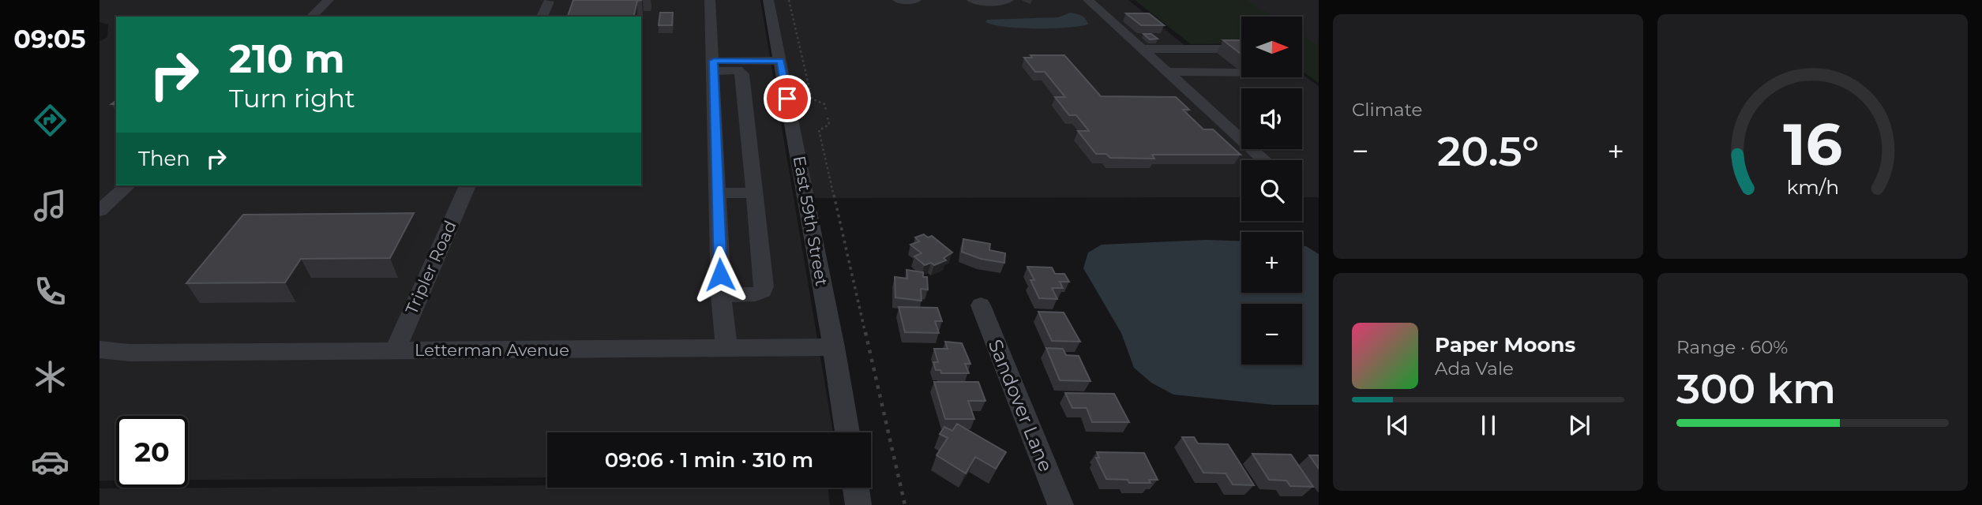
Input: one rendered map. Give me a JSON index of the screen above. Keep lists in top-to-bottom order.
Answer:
{
  "streets": {
    "street": [
      "East 59th Street",
      "Tripler Road",
      "Letterman Avenue",
      "Sandover Lane"
    ]
  },
  "crossings": [
    ["East 59th Street", "Letterman Avenue"],
    ["Tripler Road", "Letterman Avenue"]
  ],
  "north": "right",
  "page": {
    "tabs": "09:05",
    "tile": [
      "Climate",
      ["Range · 60%", "300 km"]
    ],
    "map_buttons": ["+", "−"],
    "turn": ["210 m", "Turn right"],
    "heat": ["−", "20.5°", "+"],
    "then": "Then",
    "song": ["Paper Moons", "Ada Vale"],
    "limit": "20",
    "trip": "09:06 · 1 min · 310 m",
    "gauge": ["16", "km/h"]
  }
}
